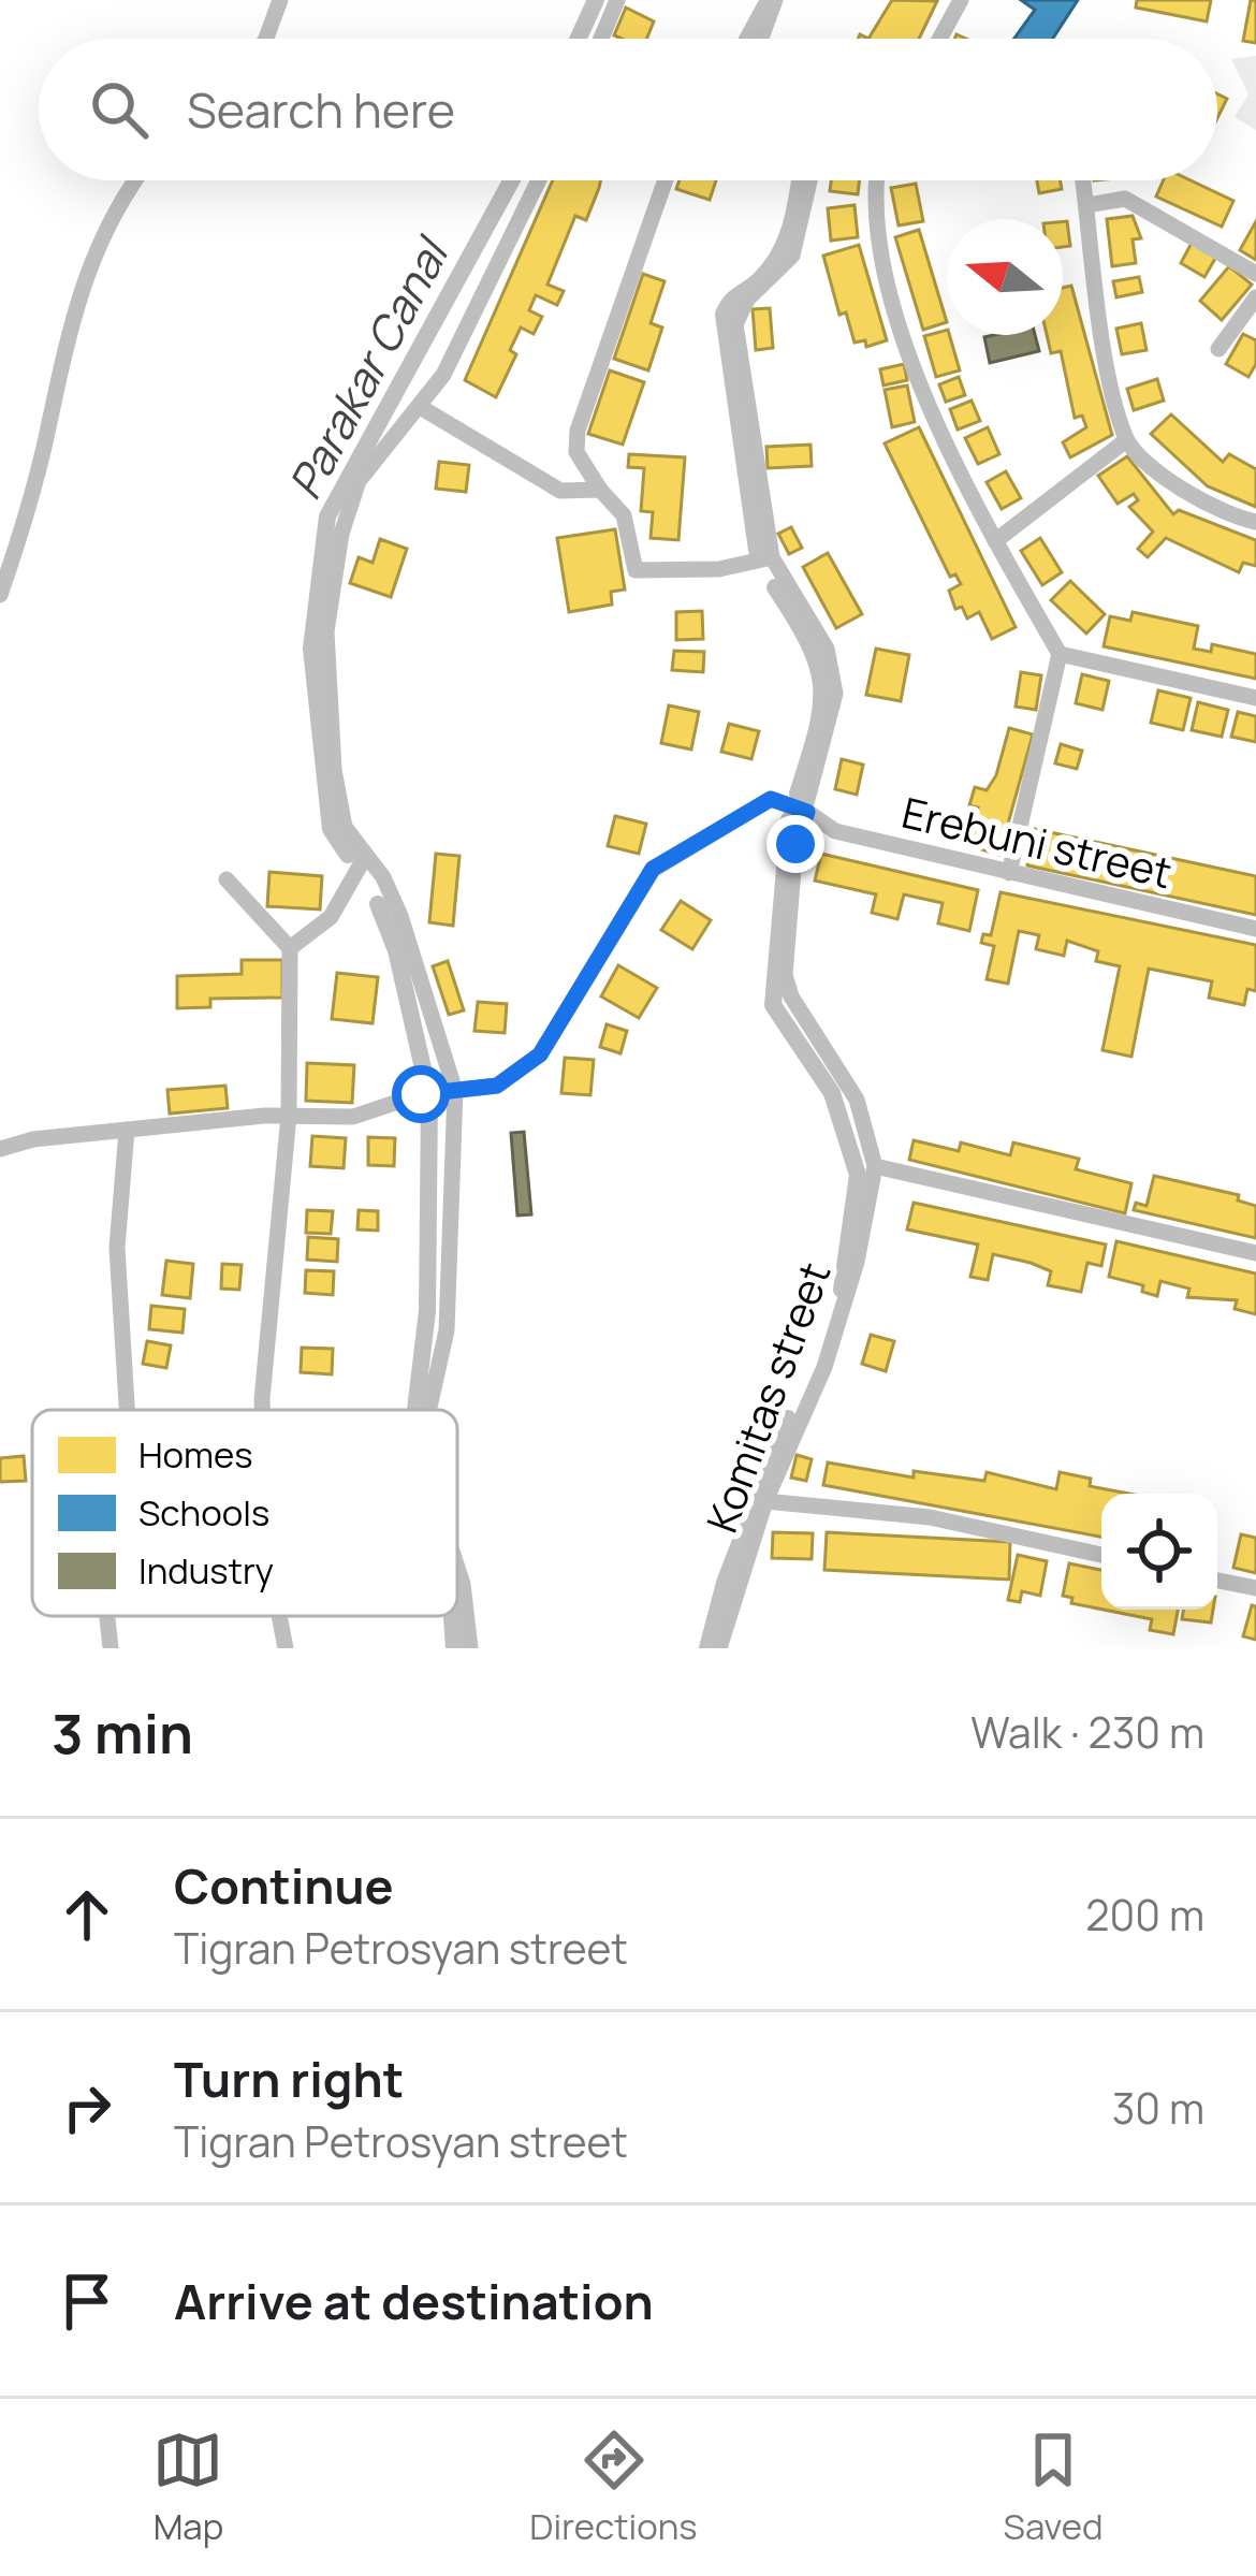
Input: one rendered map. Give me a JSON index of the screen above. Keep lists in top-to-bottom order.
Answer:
{
  "streets": {
    "street": ["Erebuni street", "Komitas street"]
  },
  "crossings": [
    ["Erebuni street", "Komitas street"]
  ],
  "water": ["Parakar Canal"],
  "legend": ["Homes", "Schools", "Industry"],
  "north": "left",
  "page": {
    "search": "Search here",
    "heading": ["3 min", "Walk · 230 m"],
    "list": [
      ["Continue", "Tigran Petrosyan street", "200 m"],
      ["Turn right", "Tigran Petrosyan street", "30 m"],
      "Arrive at destination"
    ],
    "nav": ["Map", "Directions", "Saved"]
  }
}
